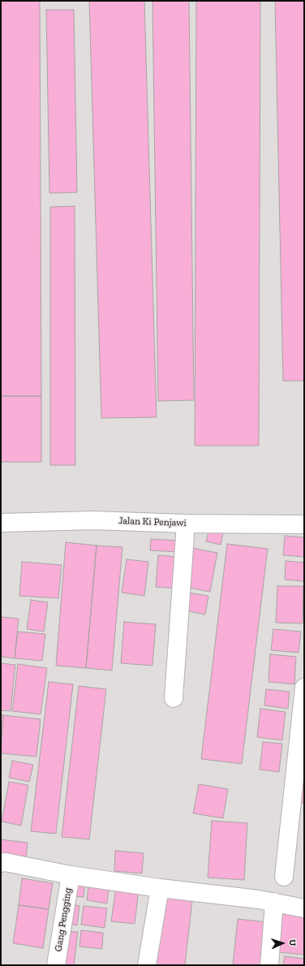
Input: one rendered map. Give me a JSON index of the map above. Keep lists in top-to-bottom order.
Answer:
{
  "streets": {
    "street": ["Jalan Ki Penjawi", "Gang Pengging"]
  },
  "north": "right"
}
